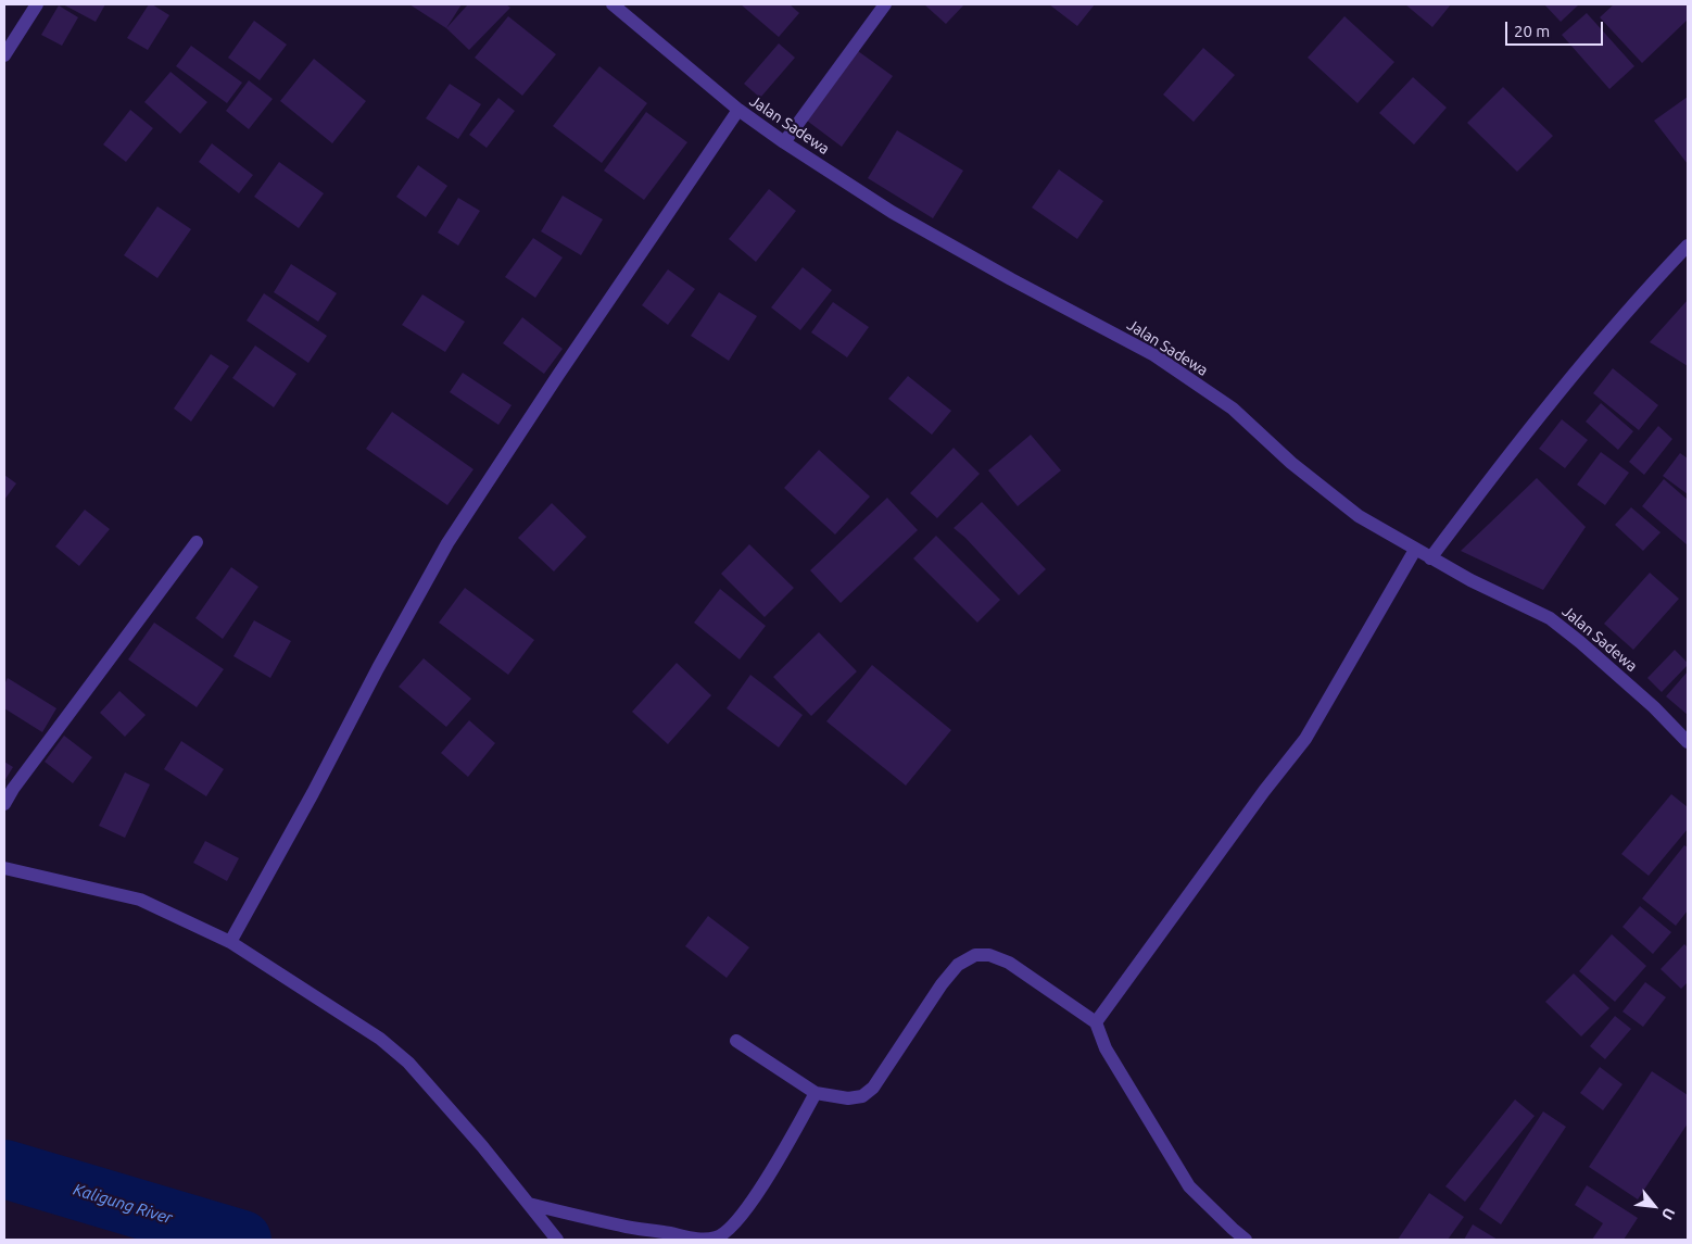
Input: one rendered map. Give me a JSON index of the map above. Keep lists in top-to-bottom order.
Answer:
{
  "streets": {
    "street": ["Jalan Sadewa"]
  },
  "water": ["Kaligung River"],
  "scale_bar": "20 m",
  "north": "bottom right"
}
